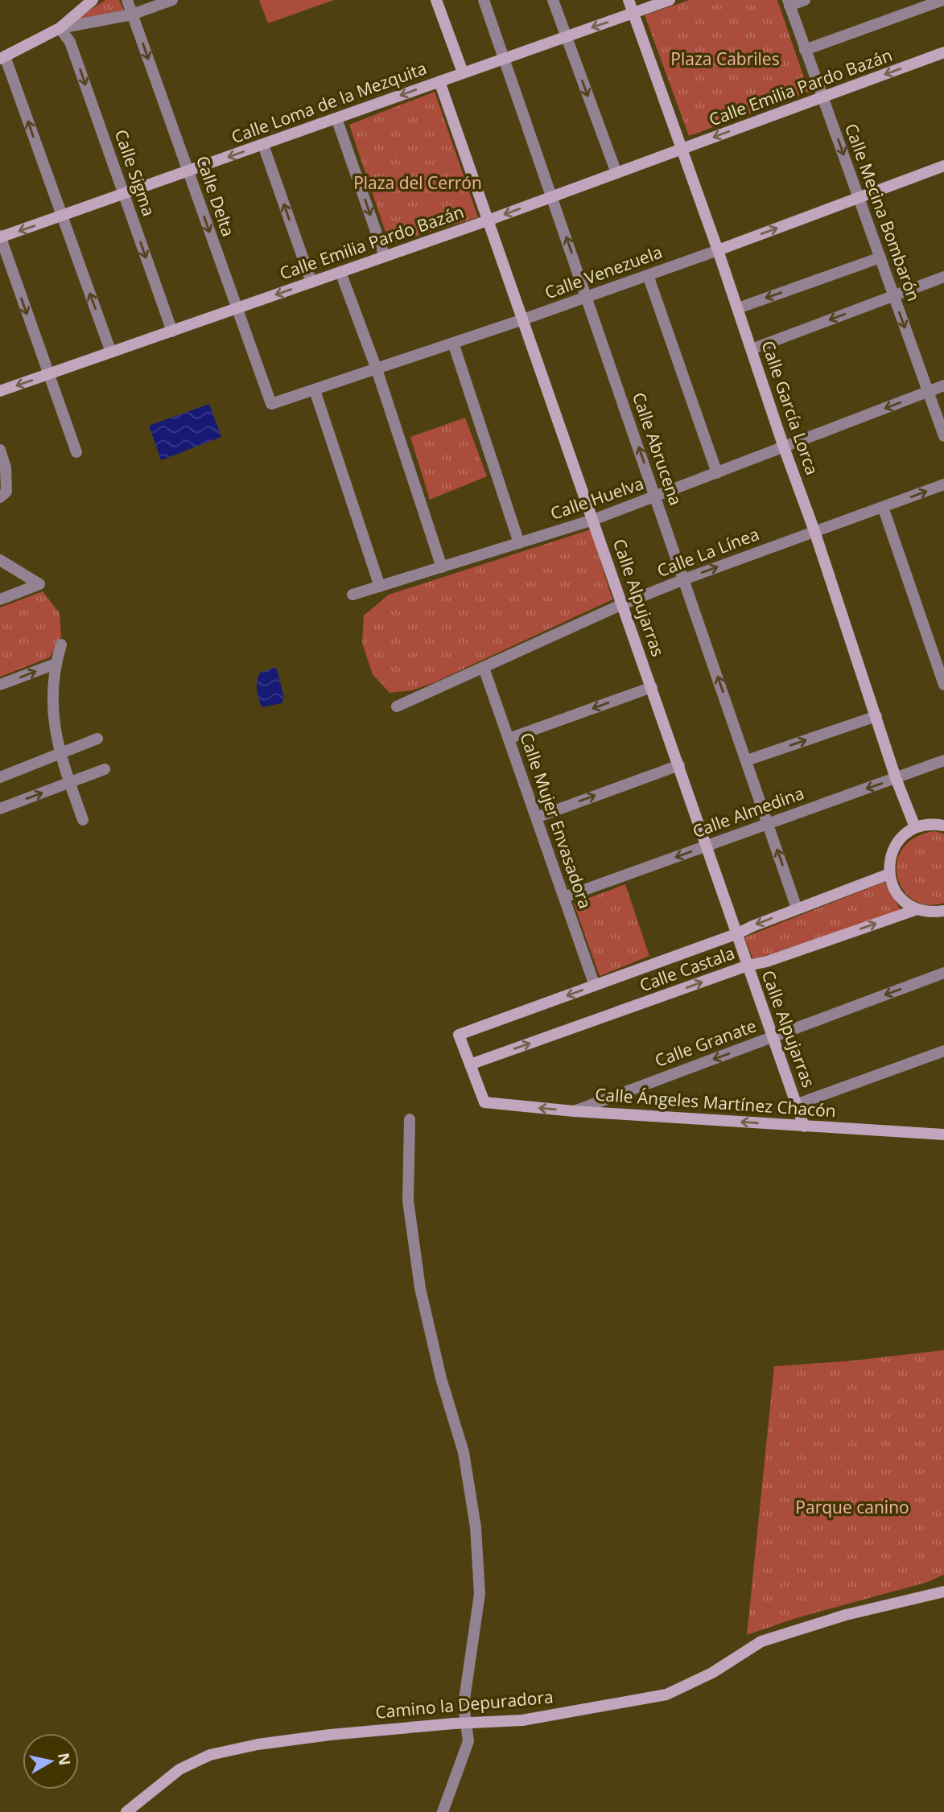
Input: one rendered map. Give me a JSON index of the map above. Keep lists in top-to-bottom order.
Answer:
{
  "streets": {
    "street": [
      "Calle Emilia Pardo Bazán",
      "Calle Loma de la Mezquita",
      "Calle Sigma",
      "Calle Delta",
      "Calle Mecina Bombarón",
      "Calle Venezuela",
      "Calle García Lorca",
      "Calle Abrucena",
      "Calle Huelva",
      "Calle La Línea",
      "Calle Alpujarras",
      "Calle Almedina",
      "Calle Mujer Envasadora",
      "Calle Castala",
      "Calle Granate",
      "Calle Ángeles Martínez Chacón",
      "Camino la Depuradora"
    ]
  },
  "crossings": [
    ["Calle Emilia Pardo Bazán", "Calle Sigma"],
    ["Calle Emilia Pardo Bazán", "Calle Delta"],
    ["Calle Emilia Pardo Bazán", "Calle Mecina Bombarón"],
    ["Calle Emilia Pardo Bazán", "Calle García Lorca"],
    ["Calle Emilia Pardo Bazán", "Calle Abrucena"],
    ["Calle Emilia Pardo Bazán", "Calle Alpujarras"],
    ["Calle Loma de la Mezquita", "Calle Sigma"],
    ["Calle Loma de la Mezquita", "Calle Delta"],
    ["Calle Loma de la Mezquita", "Calle García Lorca"],
    ["Calle Loma de la Mezquita", "Calle Abrucena"],
    ["Calle Loma de la Mezquita", "Calle Alpujarras"],
    ["Calle Delta", "Calle Venezuela"],
    ["Calle Mecina Bombarón", "Calle Venezuela"],
    ["Calle Mecina Bombarón", "Calle Huelva"],
    ["Calle Venezuela", "Calle García Lorca"],
    ["Calle Venezuela", "Calle Abrucena"],
    ["Calle Venezuela", "Calle Alpujarras"],
    ["Calle García Lorca", "Calle Huelva"],
    ["Calle García Lorca", "Calle La Línea"],
    ["Calle García Lorca", "Calle Almedina"],
    ["Calle Abrucena", "Calle Huelva"],
    ["Calle Abrucena", "Calle La Línea"],
    ["Calle Abrucena", "Calle Almedina"],
    ["Calle Abrucena", "Calle Castala"],
    ["Calle Huelva", "Calle Alpujarras"],
    ["Calle La Línea", "Calle Alpujarras"],
    ["Calle La Línea", "Calle Mujer Envasadora"],
    ["Calle Alpujarras", "Calle Almedina"],
    ["Calle Alpujarras", "Calle Castala"],
    ["Calle Alpujarras", "Calle Granate"],
    ["Calle Alpujarras", "Calle Ángeles Martínez Chacón"],
    ["Calle Almedina", "Calle Mujer Envasadora"],
    ["Calle Mujer Envasadora", "Calle Castala"],
    ["Calle Castala", "Calle Ángeles Martínez Chacón"],
    ["Calle Granate", "Calle Ángeles Martínez Chacón"]
  ],
  "one_way": ["Calle Loma de la Mezquita", "Calle Mecina Bombarón", "Calle Ángeles Martínez Chacón"],
  "parks": ["Plaza Cabriles", "Plaza del Cerrón", "Parque canino"],
  "north": "right"
}
